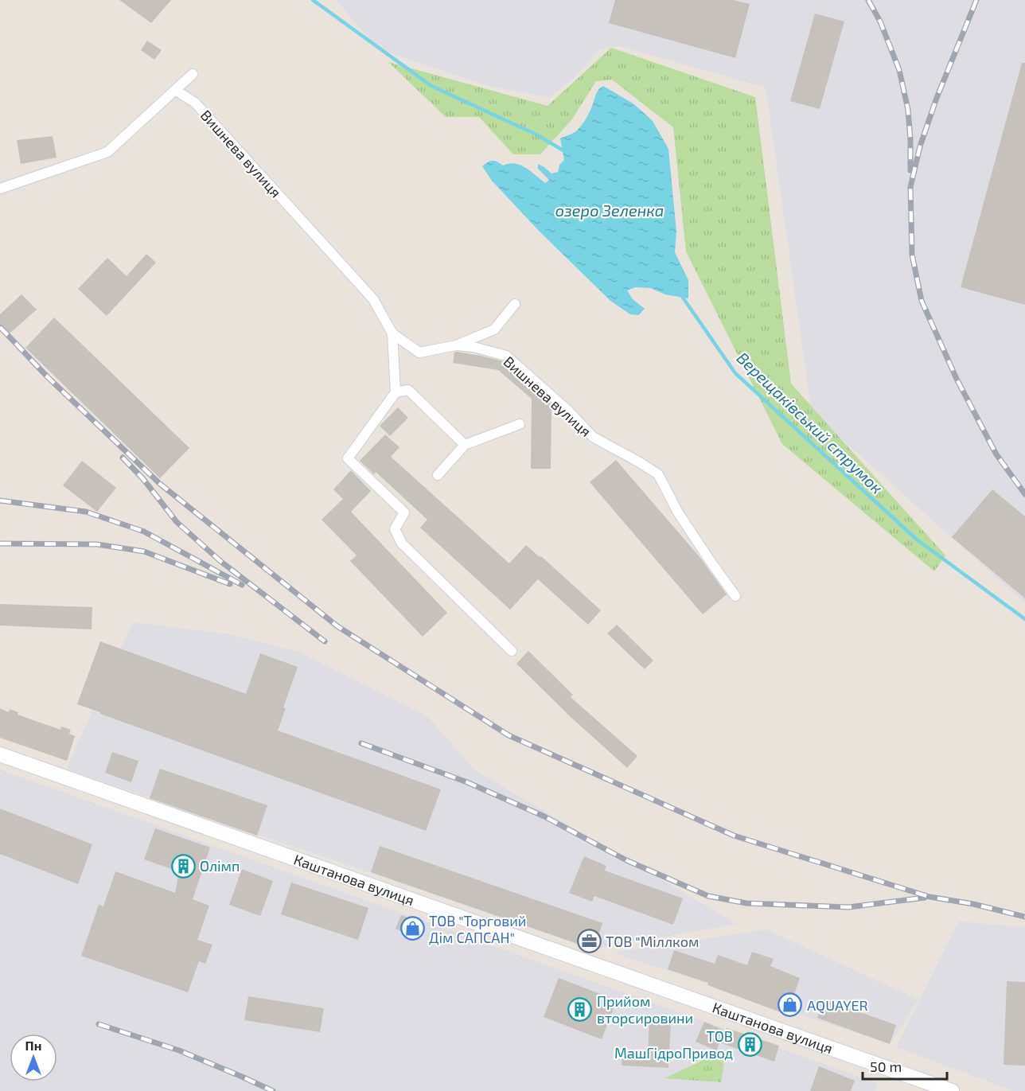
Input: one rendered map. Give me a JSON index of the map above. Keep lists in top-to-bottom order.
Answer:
{
  "streets": {
    "street": ["Вишнева вулиця", "Каштанова вулиця"]
  },
  "water": ["озеро Зеленка", "Верещаківський струмок"],
  "places": {
    "building": ["Олімп", "Прийом вторсировини", "ТОВ МашГідроПривод"],
    "shop": ["ТОВ \"Торговий Дім САПСАН\"", "AQUAYER"],
    "office": ["ТОВ \"Міллком"]
  },
  "scale_bar": "50 m",
  "north": "top"
}
